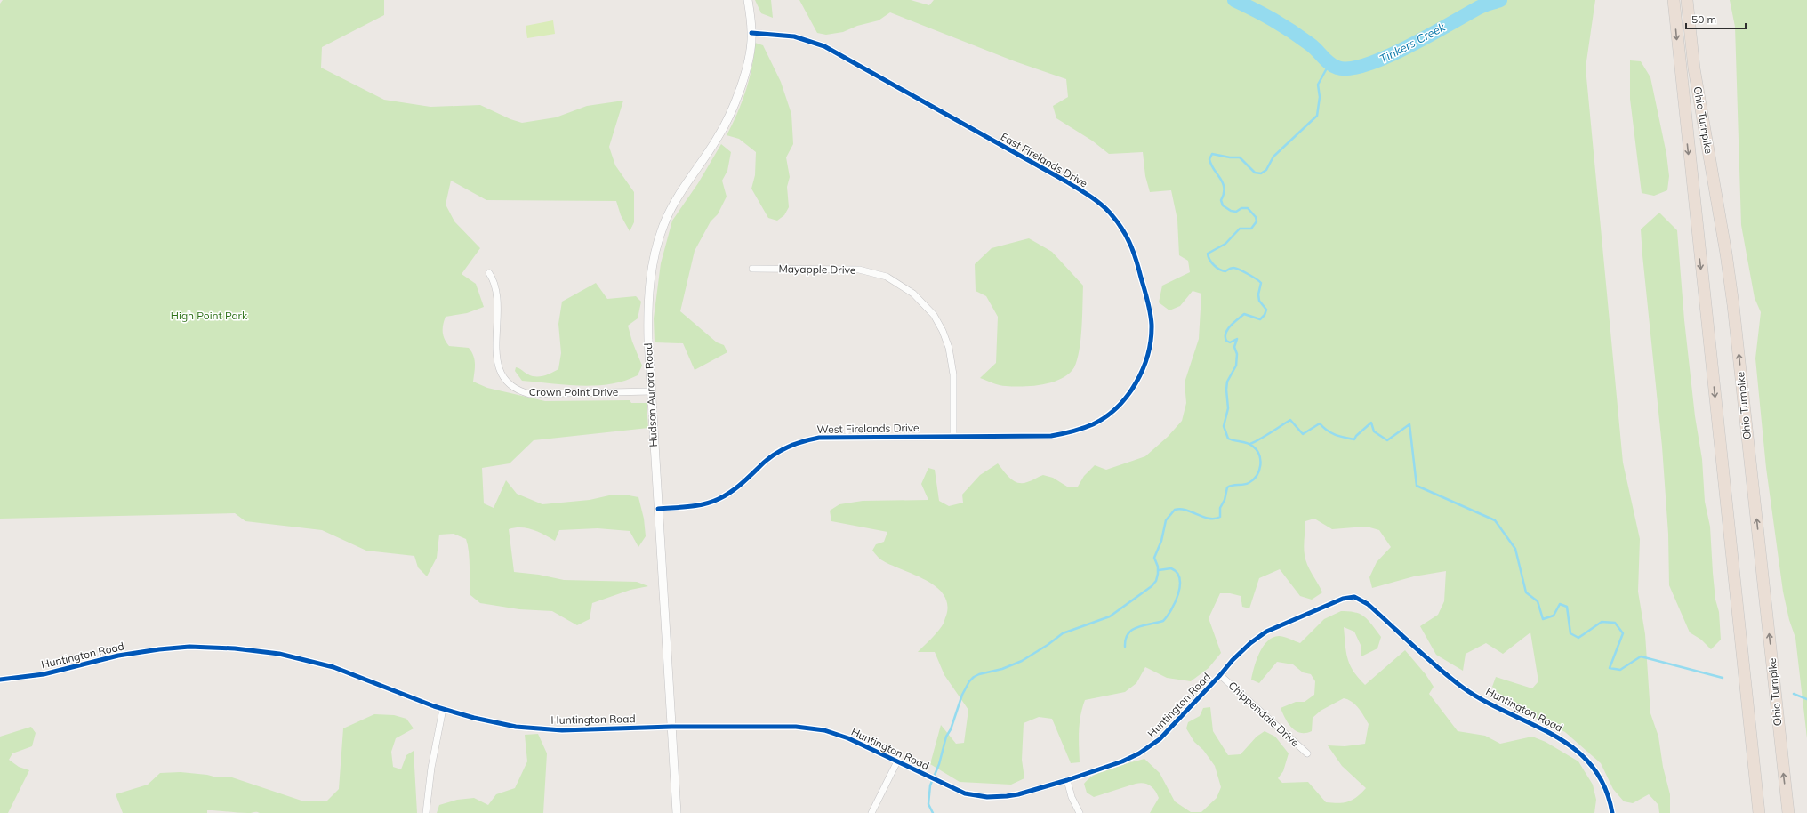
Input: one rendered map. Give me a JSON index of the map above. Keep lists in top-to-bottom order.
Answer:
{
  "streets": {
    "highway": ["Ohio Turnpike"],
    "street": [
      "East Firelands Drive",
      "Mayapple Drive",
      "Crown Point Drive",
      "Hudson Aurora Road",
      "West Firelands Drive",
      "Huntington Road",
      "Chippendale Drive"
    ]
  },
  "crossings": [
    ["East Firelands Drive", "Hudson Aurora Road"],
    ["East Firelands Drive", "West Firelands Drive"],
    ["Mayapple Drive", "West Firelands Drive"],
    ["Crown Point Drive", "Hudson Aurora Road"],
    ["Hudson Aurora Road", "West Firelands Drive"],
    ["Hudson Aurora Road", "Huntington Road"],
    ["Huntington Road", "Chippendale Drive"]
  ],
  "water": ["Tinkers Creek"],
  "parks": ["High Point Park"],
  "scale_bar": "50 m"
}
